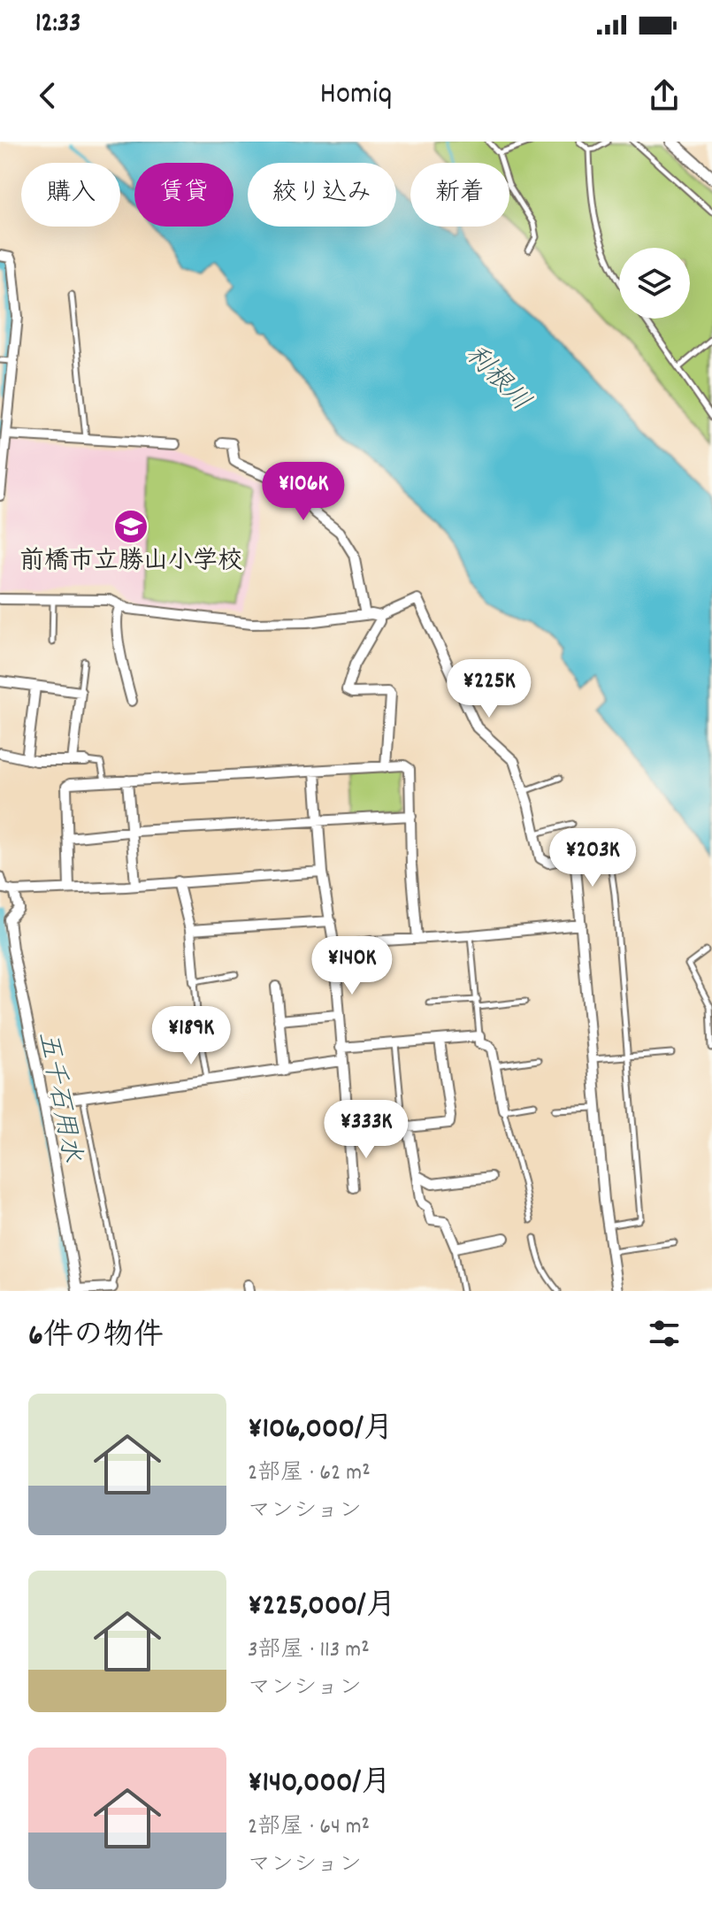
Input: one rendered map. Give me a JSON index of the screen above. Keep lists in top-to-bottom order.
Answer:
{
  "water": ["利根川", "五千石用水"],
  "places": {
    "school or university": ["前橋市立勝山小学校"]
  },
  "page": {
    "status": "12:33",
    "header": "Homiq",
    "chip": [
      "購入",
      "賃貸",
      "絞り込み",
      "新着"
    ],
    "price": [
      "¥106K",
      "¥225K",
      "¥203K",
      "¥140K",
      "¥189K",
      "¥333K"
    ],
    "heading": "6件の物件",
    "list": [
      {
        "name": "¥106,000/月",
        "note": "2部屋 · 62 m² · マンション"
      },
      {
        "name": "¥225,000/月",
        "note": "3部屋 · 113 m² · マンション"
      },
      {
        "name": "¥140,000/月",
        "note": "2部屋 · 64 m² · マンション"
      }
    ]
  }
}
